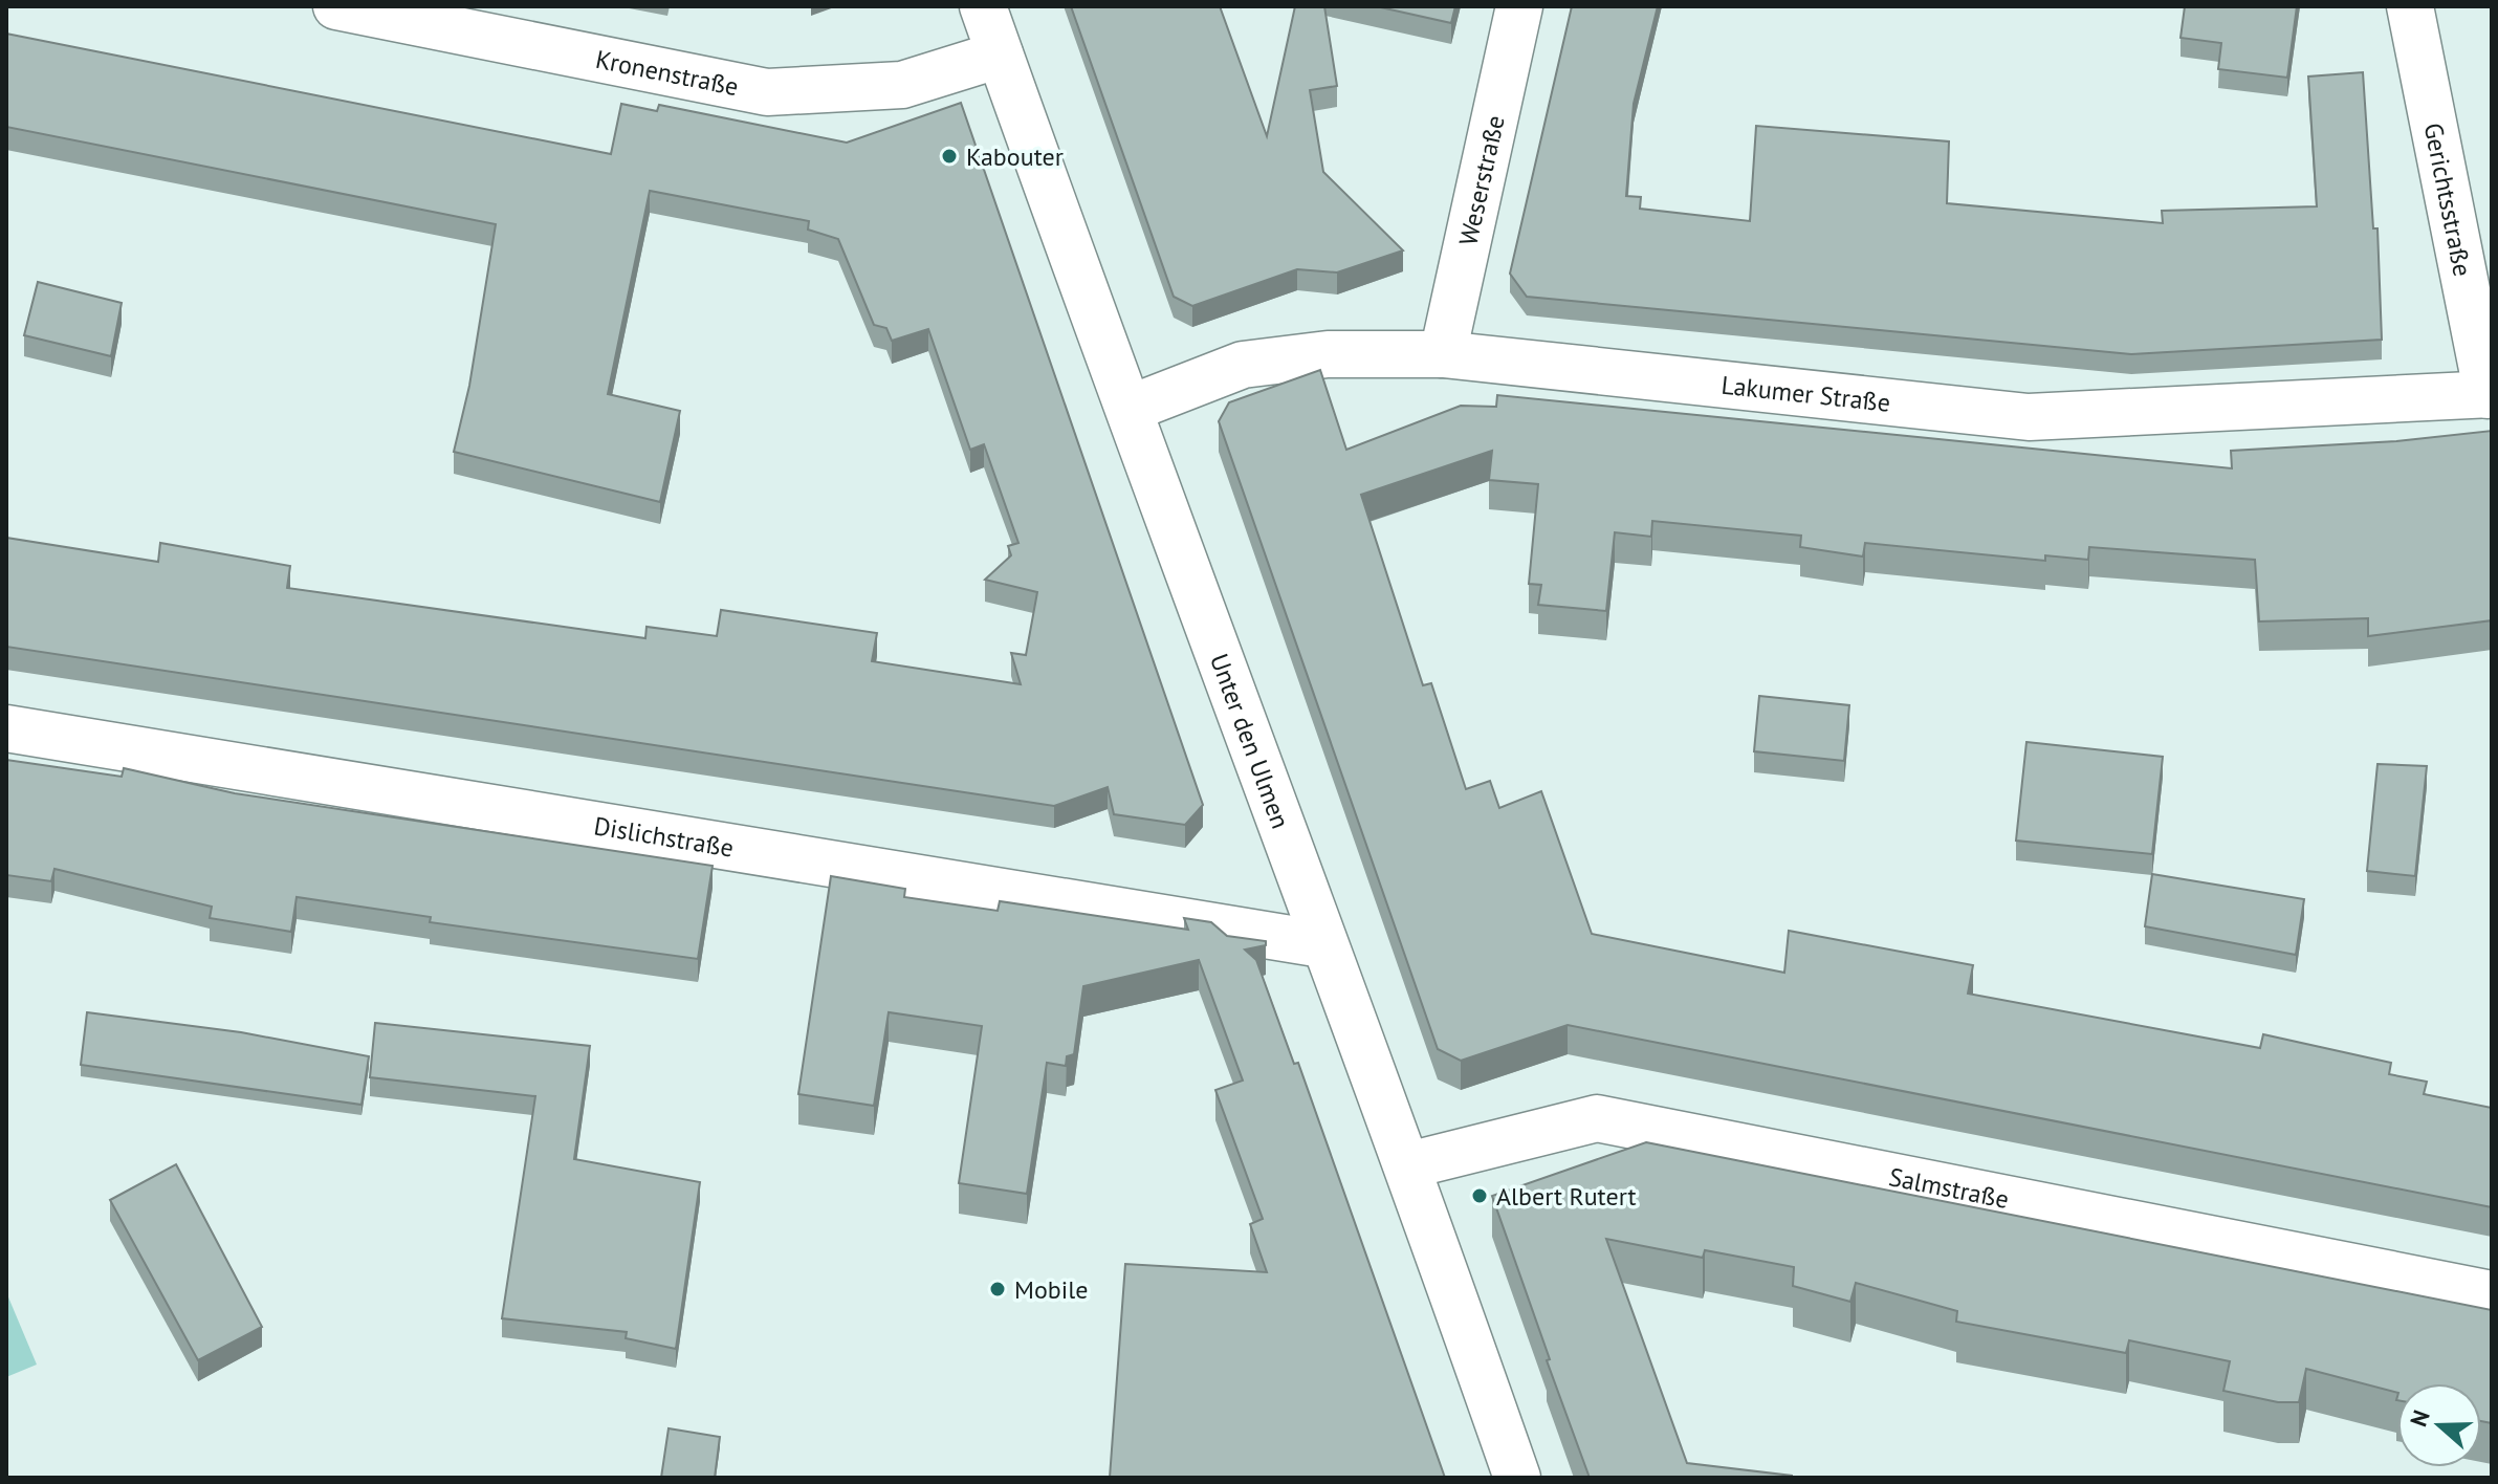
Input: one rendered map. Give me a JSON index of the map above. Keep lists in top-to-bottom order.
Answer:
{
  "streets": {
    "street": [
      "Kronenstraße",
      "Weserstraße",
      "Gerichtsstraße",
      "Lakumer Straße",
      "Unter den Ulmen",
      "Dislichstraße",
      "Salmstraße"
    ]
  },
  "crossings": [
    ["Kronenstraße", "Unter den Ulmen"],
    ["Weserstraße", "Lakumer Straße"],
    ["Gerichtsstraße", "Lakumer Straße"],
    ["Lakumer Straße", "Unter den Ulmen"],
    ["Unter den Ulmen", "Dislichstraße"],
    ["Unter den Ulmen", "Salmstraße"]
  ],
  "places": ["Kabouter", "Albert Rutert", "Mobile"],
  "north": "left"
}
